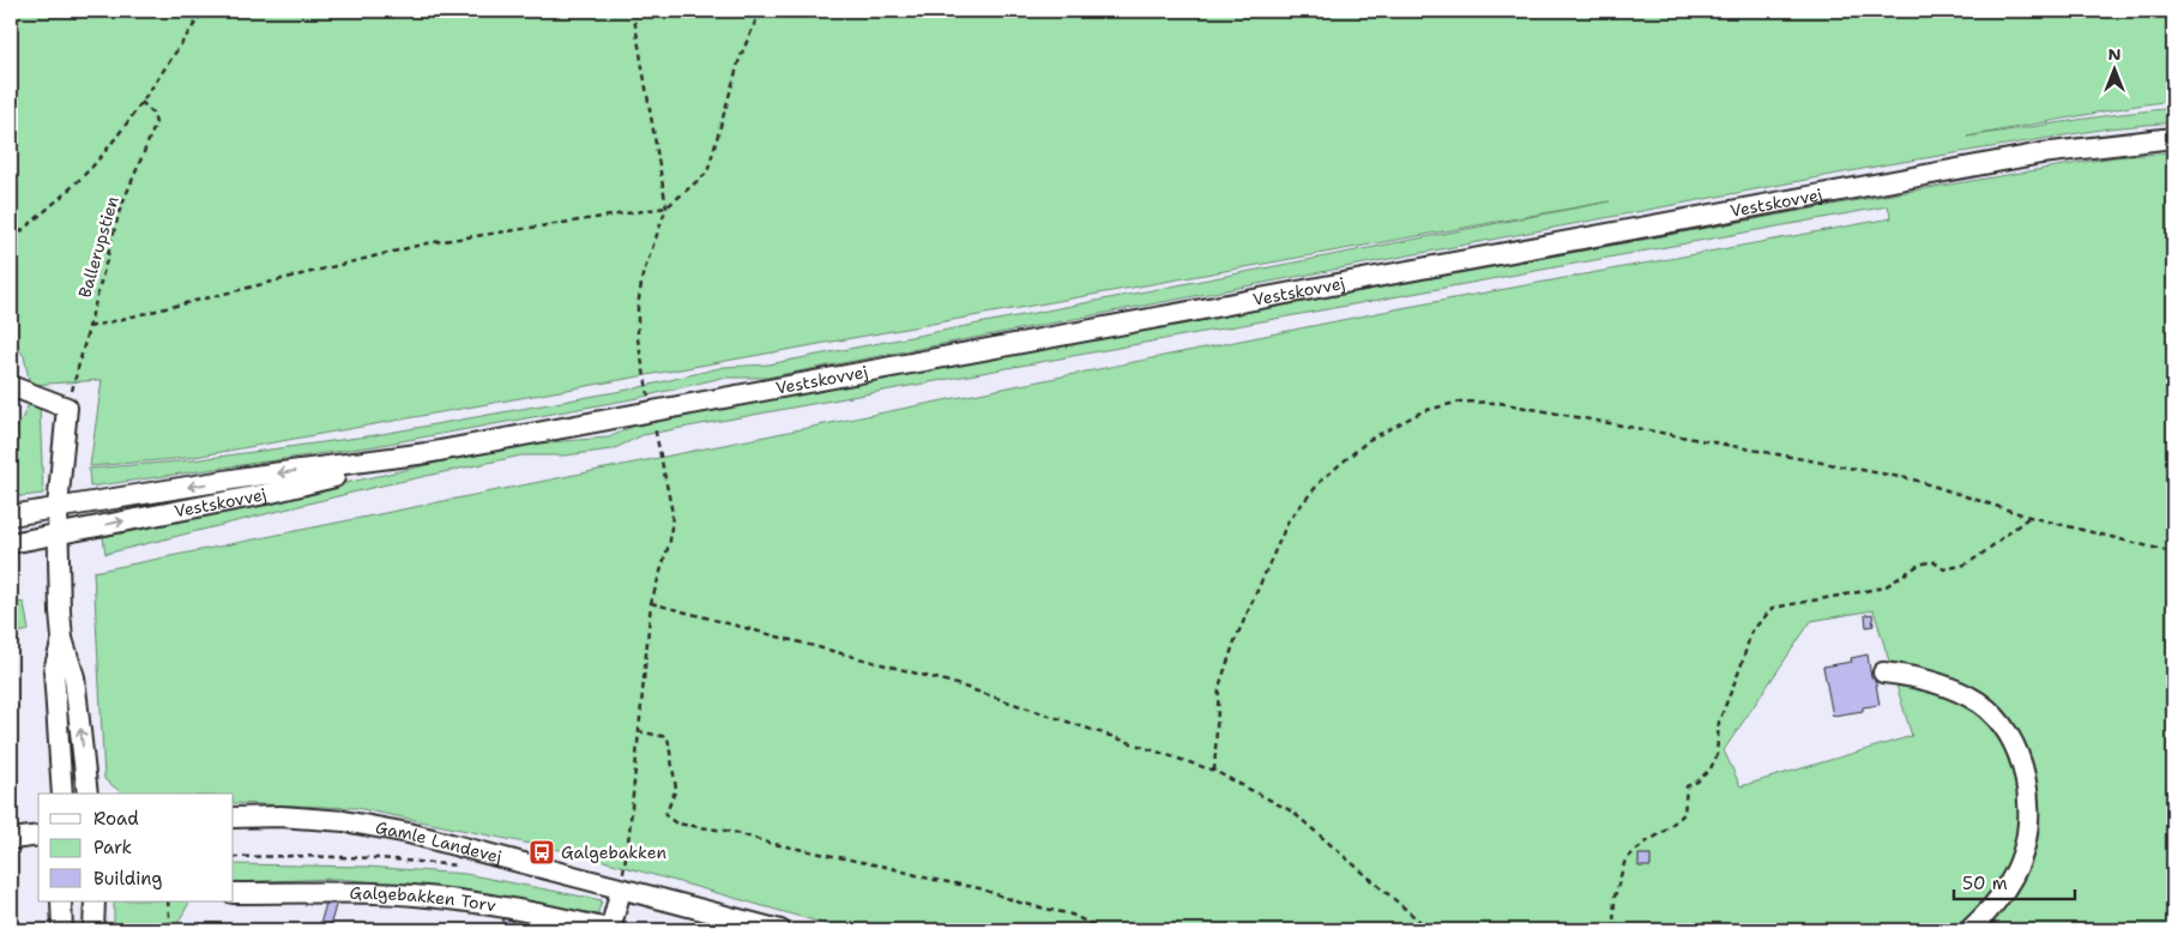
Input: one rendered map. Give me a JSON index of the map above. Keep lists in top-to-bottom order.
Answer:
{
  "streets": {
    "street": ["Vestskovvej", "Gamle Landevej", "Galgebakken Torv"],
    "path": ["Ballerupstien"]
  },
  "crossings": [
    ["Gamle Landevej", "Galgebakken Torv"]
  ],
  "places": {
    "bus stop": ["Galgebakken"]
  },
  "legend": ["Road", "Park", "Building"],
  "scale_bar": "50 m",
  "north": "top"
}
